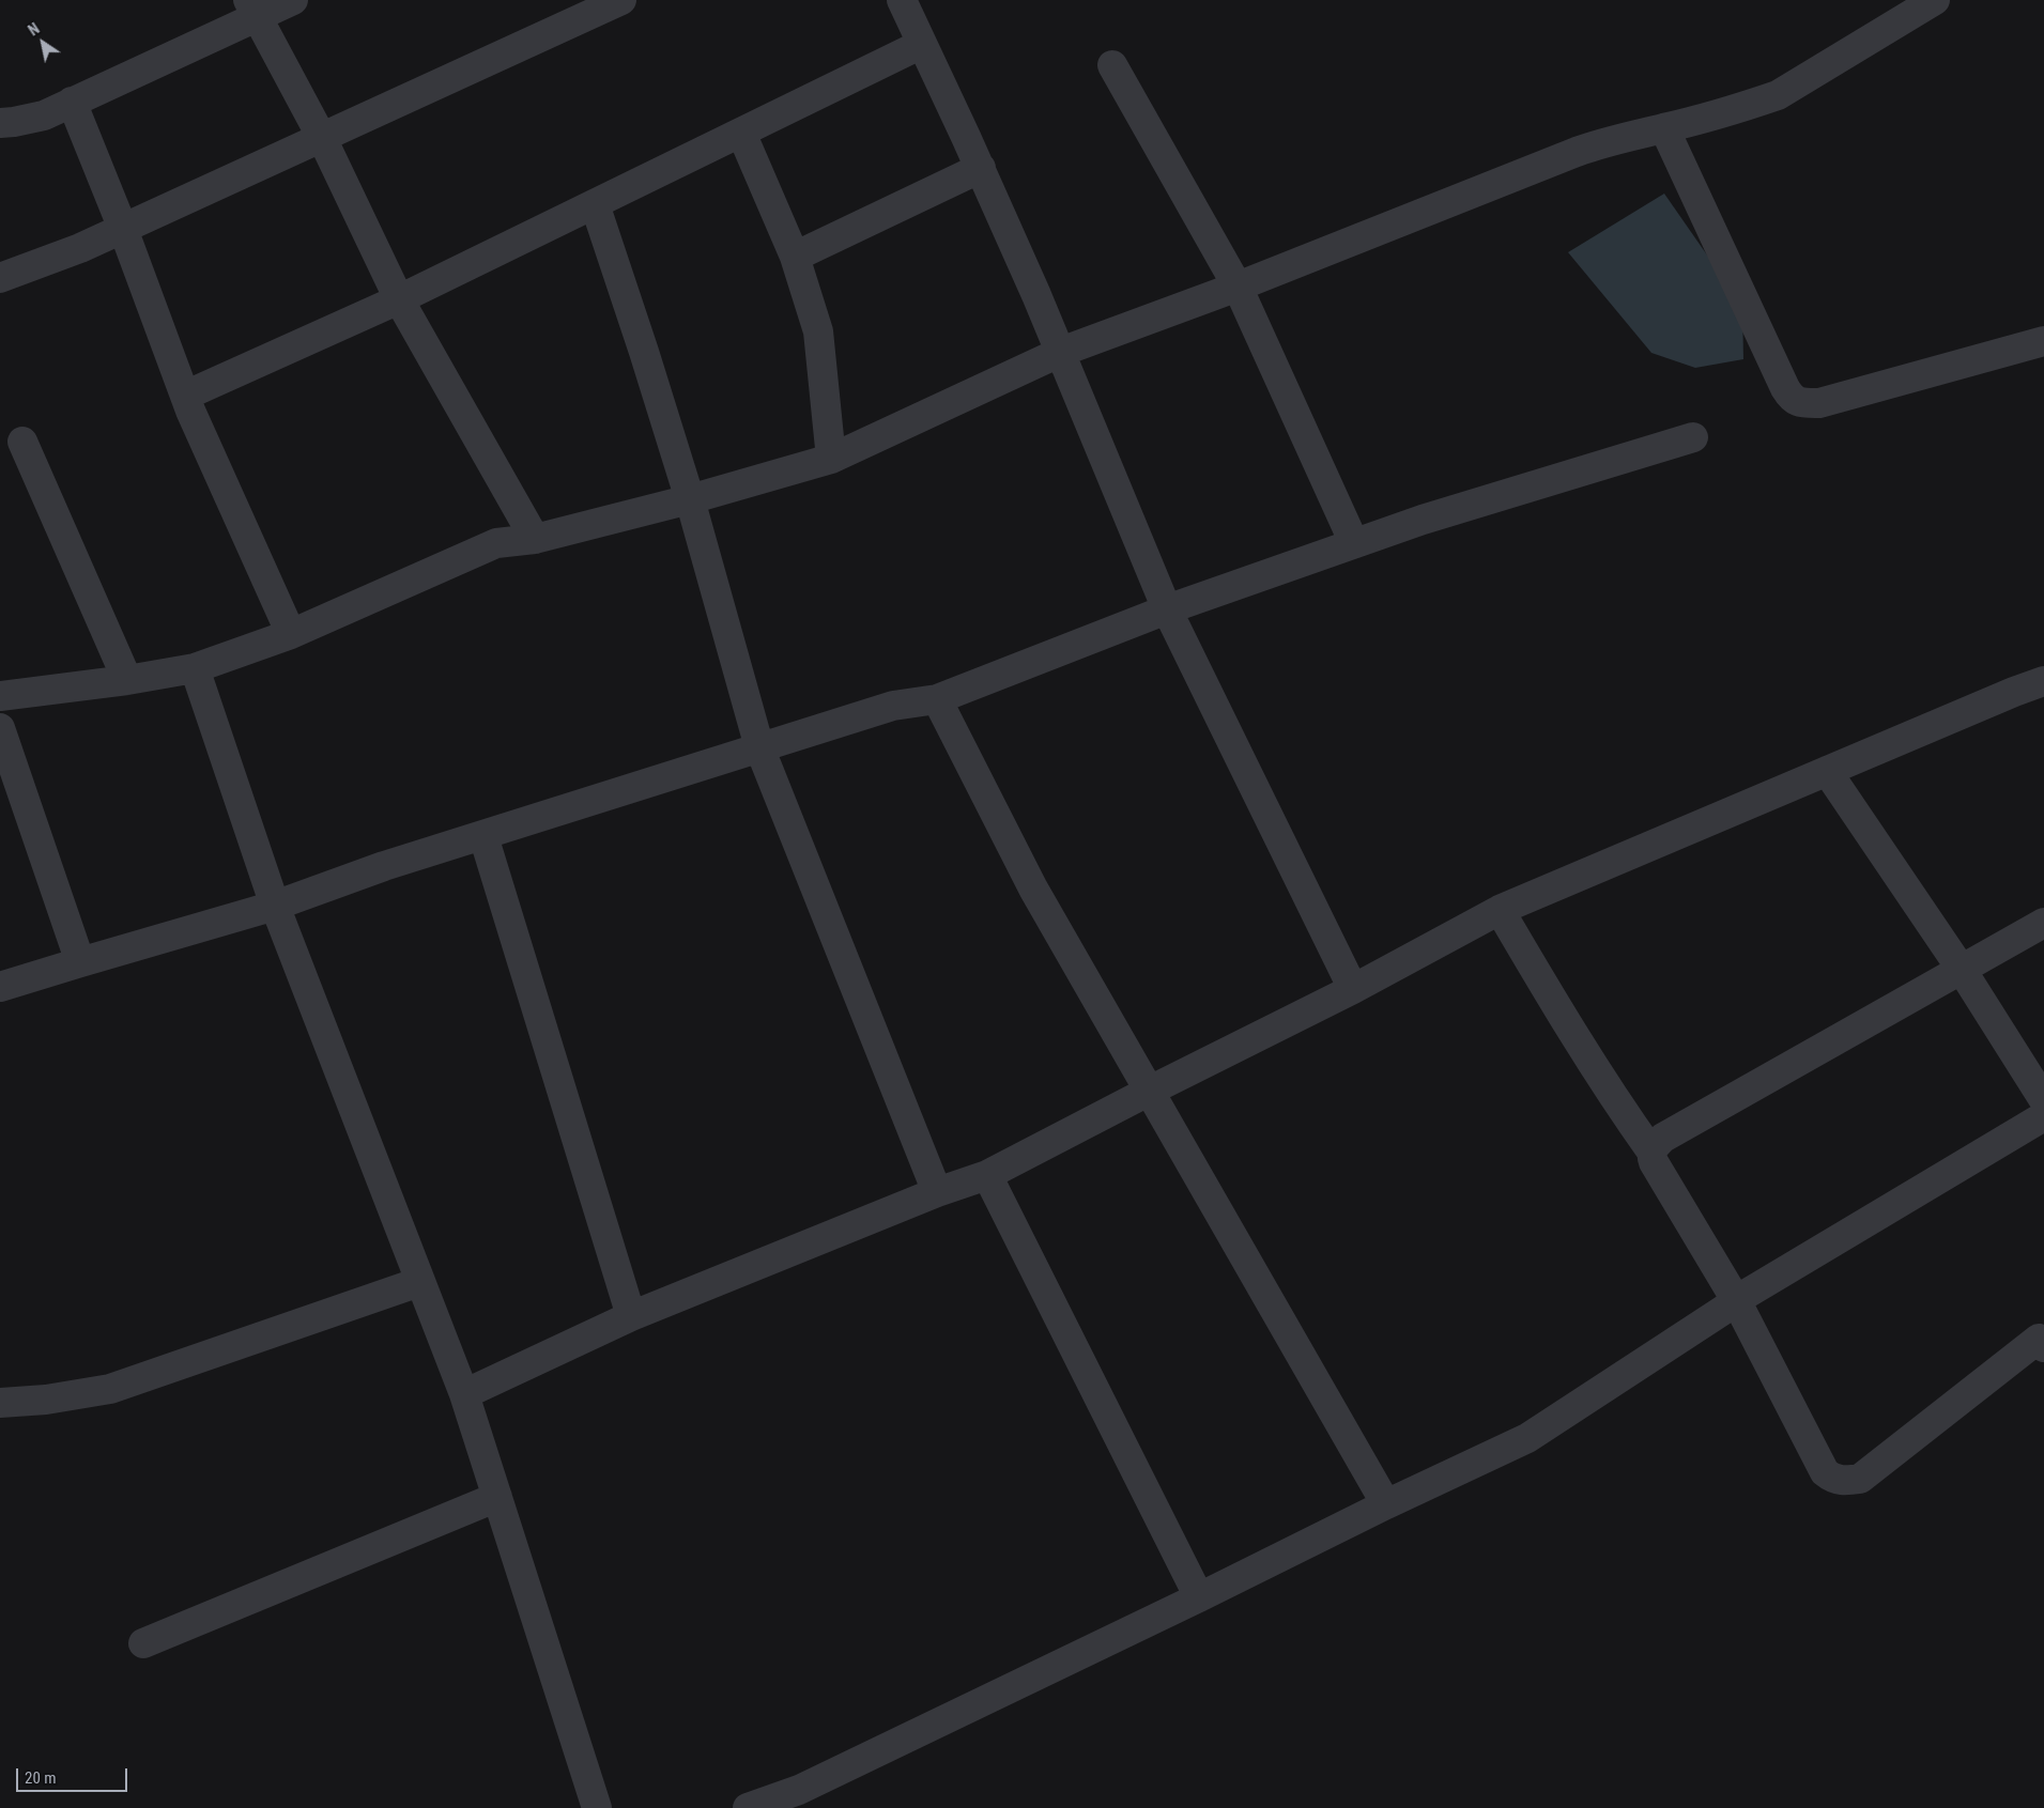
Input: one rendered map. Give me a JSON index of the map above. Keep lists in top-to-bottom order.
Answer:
{
  "scale_bar": "20 m",
  "north": "top left"
}
